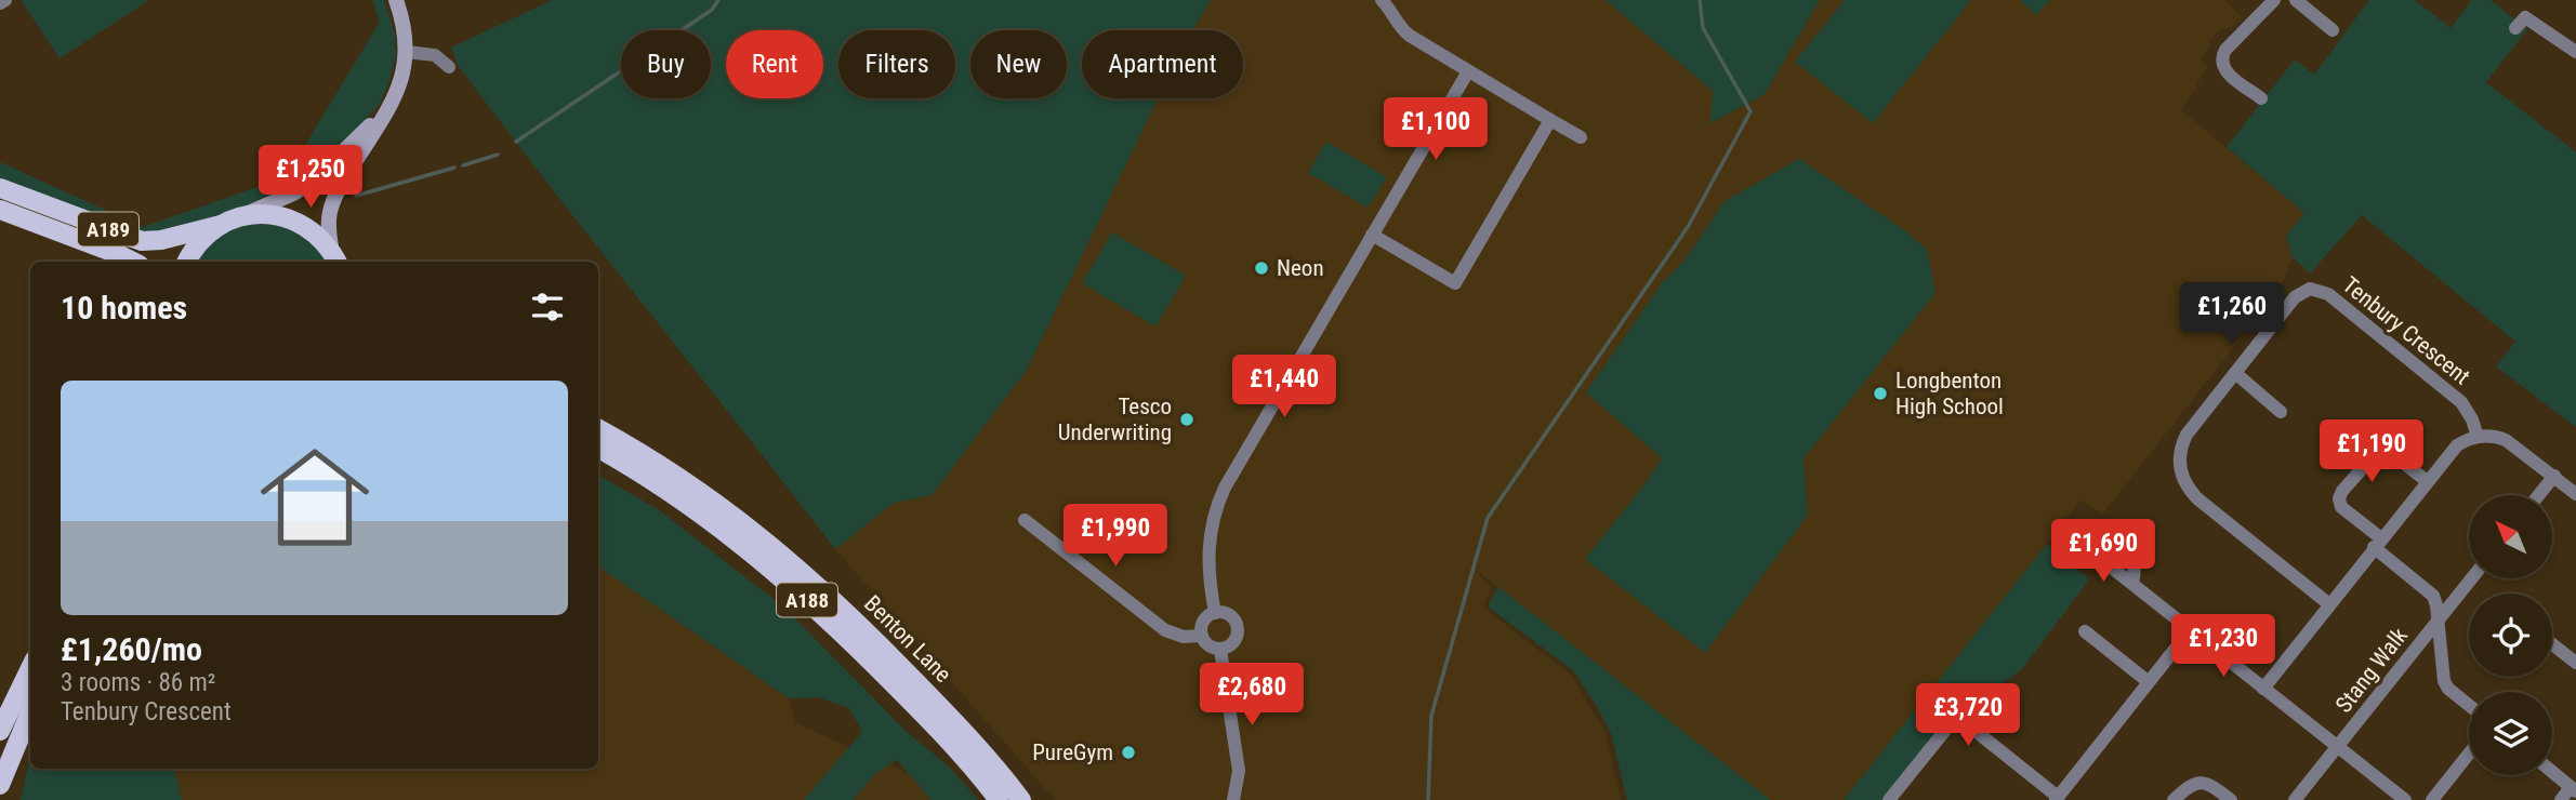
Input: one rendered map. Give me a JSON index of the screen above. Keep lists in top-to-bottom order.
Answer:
{
  "streets": {
    "main road": ["A189", "A188", "Benton Lane"],
    "street": ["Tenbury Crescent", "Stang Walk"]
  },
  "places": [
    "Neon",
    "Longbenton High School",
    "Tesco Underwriting",
    "PureGym"
  ],
  "north": "top left",
  "page": {
    "chip": [
      "Buy",
      "Rent",
      "Filters",
      "New",
      "Apartment"
    ],
    "price": [
      "£1,100",
      "£1,250",
      "£1,260",
      "£1,440",
      "£1,190",
      "£1,990",
      "£1,690",
      "£1,230",
      "£2,680",
      "£3,720"
    ],
    "heading": "10 homes",
    "list": [
      {
        "name": "£1,260/mo",
        "note": "3 rooms · 86 m² · Tenbury Crescent"
      }
    ]
  }
}
